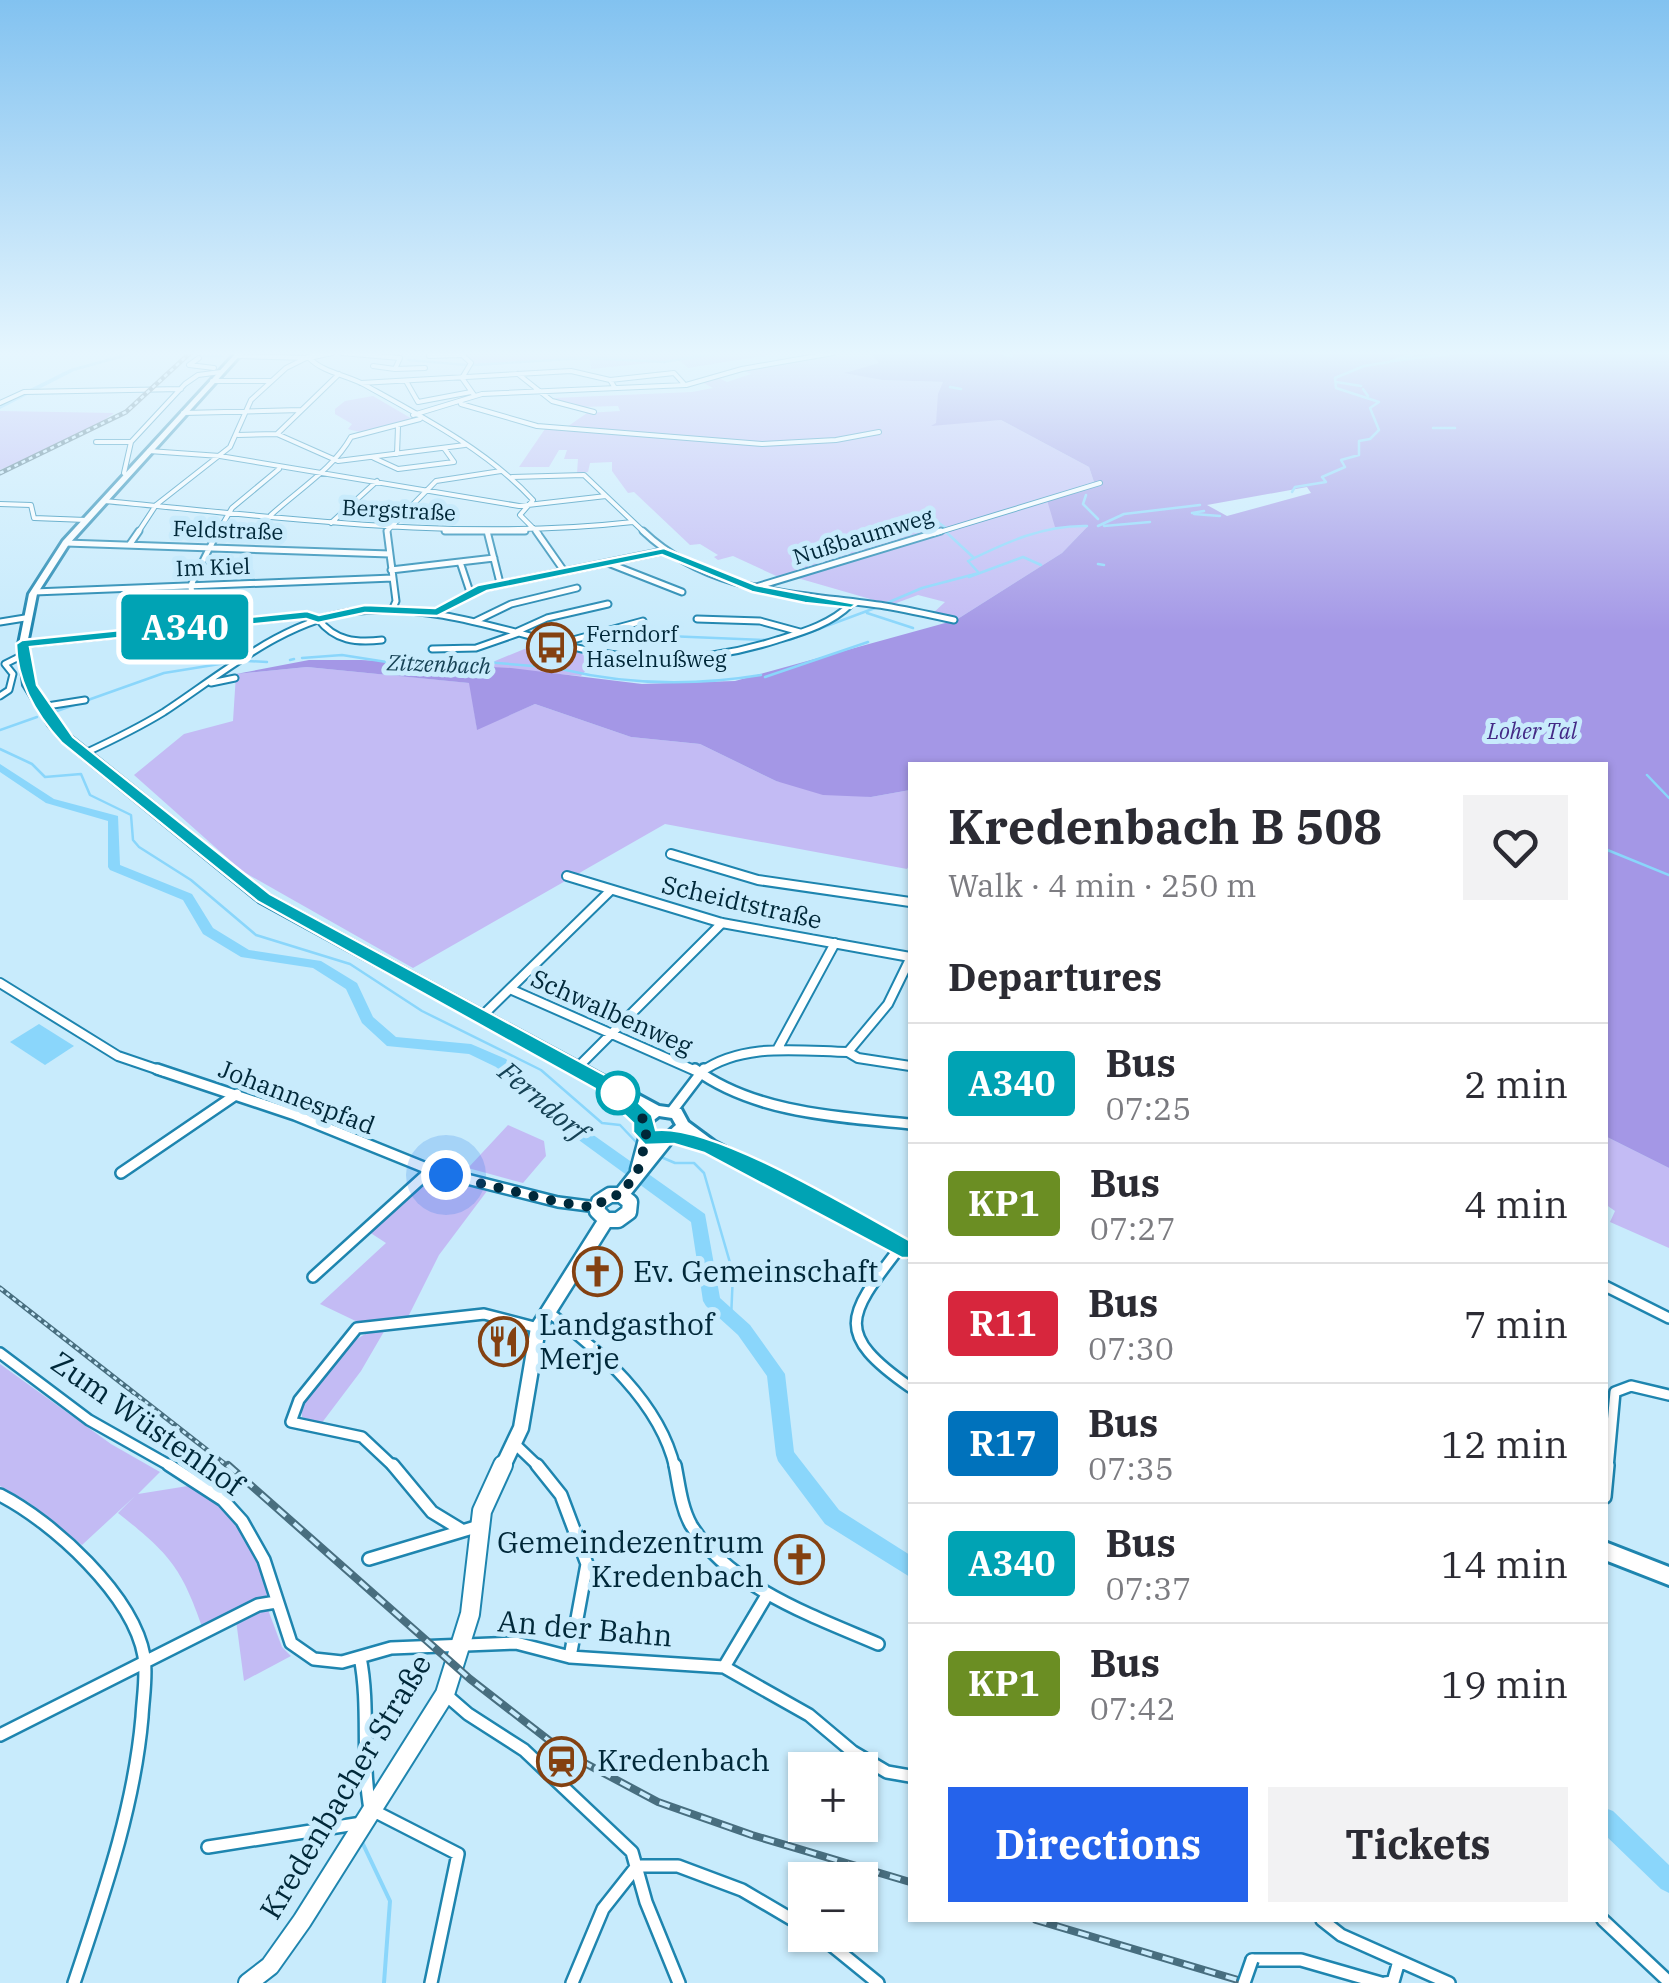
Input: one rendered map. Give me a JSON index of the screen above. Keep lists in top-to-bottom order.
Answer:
{
  "streets": {
    "main road": ["Kredenbacher Straße"],
    "street": [
      "Bergstraße",
      "Feldstraße",
      "Nußbaumweg",
      "Im Kiel",
      "Scheidtstraße",
      "Schwalbenweg",
      "Johannespfad",
      "Zum Wüstenhof",
      "An der Bahn"
    ]
  },
  "crossings": [
    ["Johannespfad", "Kredenbacher Straße"],
    ["Zum Wüstenhof", "An der Bahn"],
    ["Zum Wüstenhof", "Kredenbacher Straße"],
    ["An der Bahn", "Kredenbacher Straße"]
  ],
  "water": ["Zitzenbach", "Ferndorf"],
  "parks": ["Loher Tal"],
  "places": {
    "bus stop": ["Ferndorf Haselnußweg"],
    "church": ["Ev. Gemeinschaft", "Gemeindezentrum Kredenbach"],
    "restaurant": ["Landgasthof Merje"],
    "station": ["Kredenbach"]
  },
  "lines": ["bus line A340"],
  "page": {
    "on_map": "A340",
    "heading": [
      ["Kredenbach B 508", "Walk · 4 min · 250 m"],
      "Departures"
    ],
    "list": [
      {
        "mark": "A340",
        "name": "Bus",
        "note": "07:25",
        "value": "2 min"
      },
      {
        "mark": "KP1",
        "name": "Bus",
        "note": "07:27",
        "value": "4 min"
      },
      {
        "mark": "R11",
        "name": "Bus",
        "note": "07:30",
        "value": "7 min"
      },
      {
        "mark": "R17",
        "name": "Bus",
        "note": "07:35",
        "value": "12 min"
      },
      {
        "mark": "A340",
        "name": "Bus",
        "note": "07:37",
        "value": "14 min"
      },
      {
        "mark": "KP1",
        "name": "Bus",
        "note": "07:42",
        "value": "19 min"
      }
    ],
    "map_buttons": ["+", "−"],
    "buttons": ["Directions", "Tickets"]
  }
}
